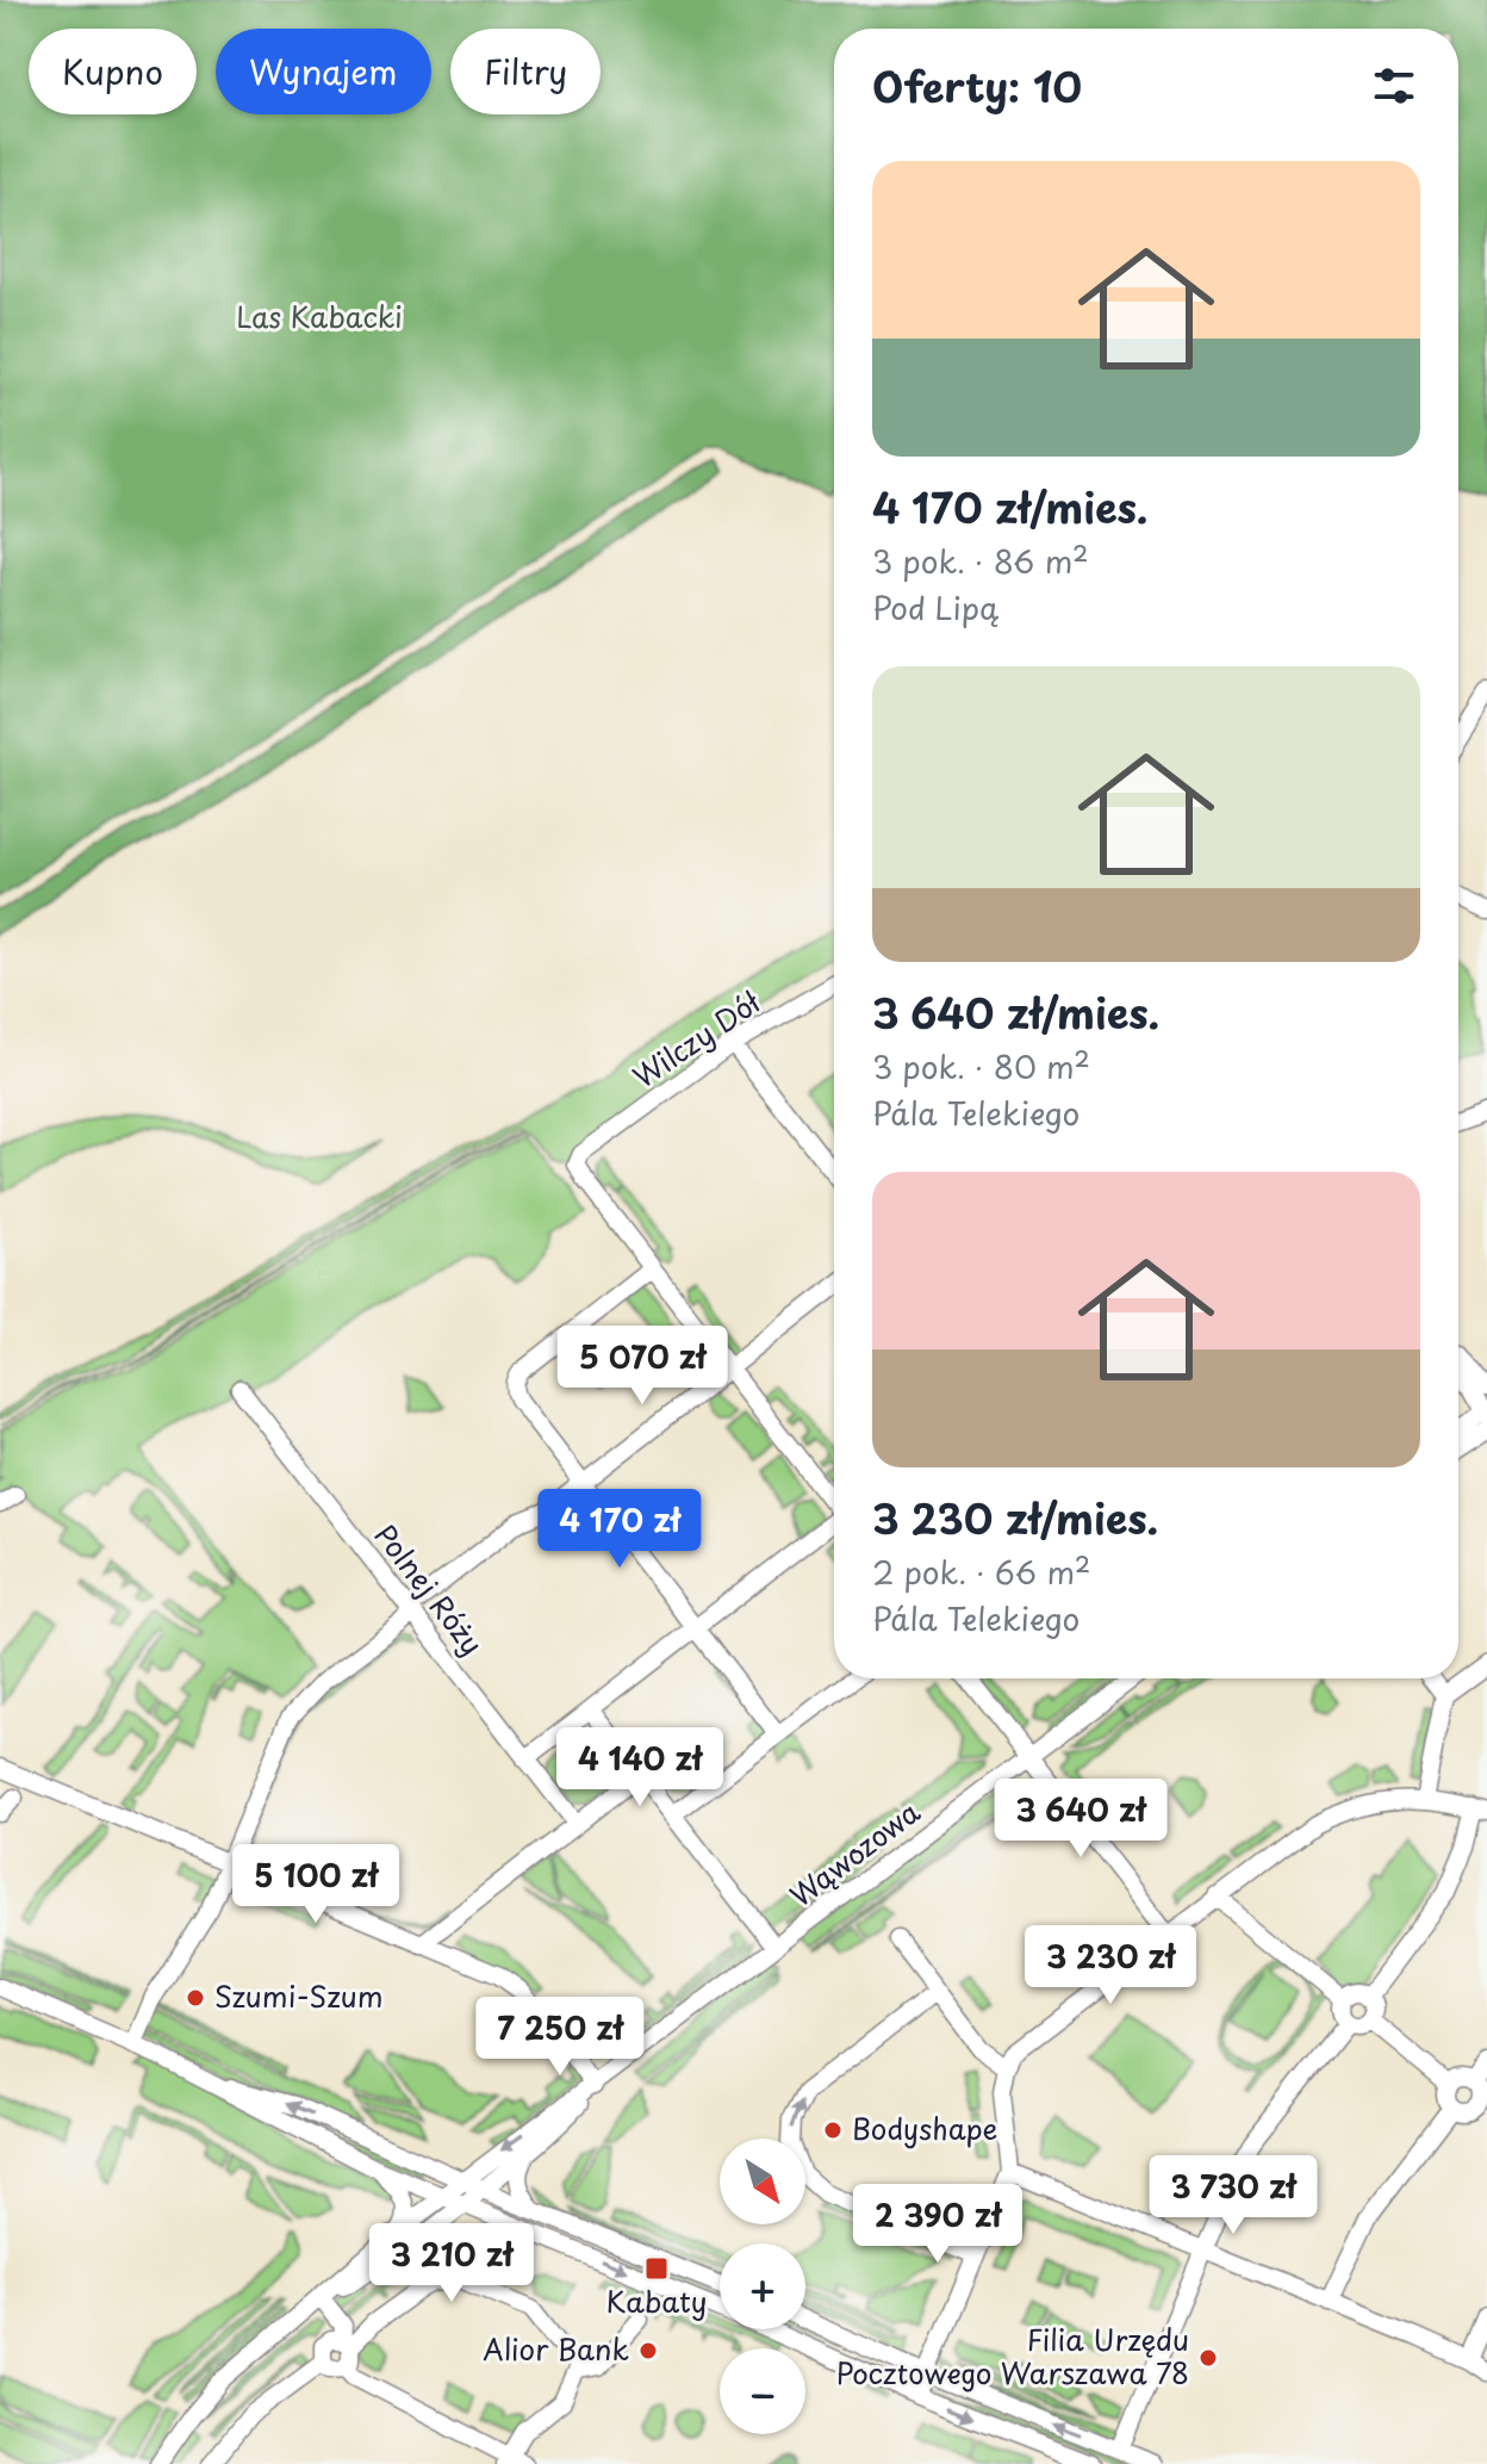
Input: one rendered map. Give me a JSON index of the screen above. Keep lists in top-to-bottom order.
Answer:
{
  "streets": {
    "street": ["Wilczy Dół", "Polnej Róży", "Wąwozowa"]
  },
  "parks": ["Las Kabacki"],
  "places": {
    "other": [
      "Szumi-Szum",
      "Bodyshape",
      "Alior Bank",
      "Filia Urzędu Pocztowego Warszawa 78"
    ],
    "transit": ["Kabaty"]
  },
  "north": "bottom right",
  "page": {
    "chip": ["Kupno", "Wynajem", "Filtry"],
    "heading": "Oferty: 10",
    "list": [
      {
        "name": "4 170 zł/mies.",
        "note": "3 pok. · 86 m² · Pod Lipą"
      },
      {
        "name": "3 640 zł/mies.",
        "note": "3 pok. · 80 m² · Pála Telekiego"
      },
      {
        "name": "3 230 zł/mies.",
        "note": "2 pok. · 66 m² · Pála Telekiego"
      }
    ],
    "price": [
      "5 070 zł",
      "4 170 zł",
      "4 140 zł",
      "3 640 zł",
      "5 100 zł",
      "3 230 zł",
      "7 250 zł",
      "3 730 zł",
      "2 390 zł",
      "3 210 zł"
    ],
    "map_buttons": ["+", "−"]
  }
}
